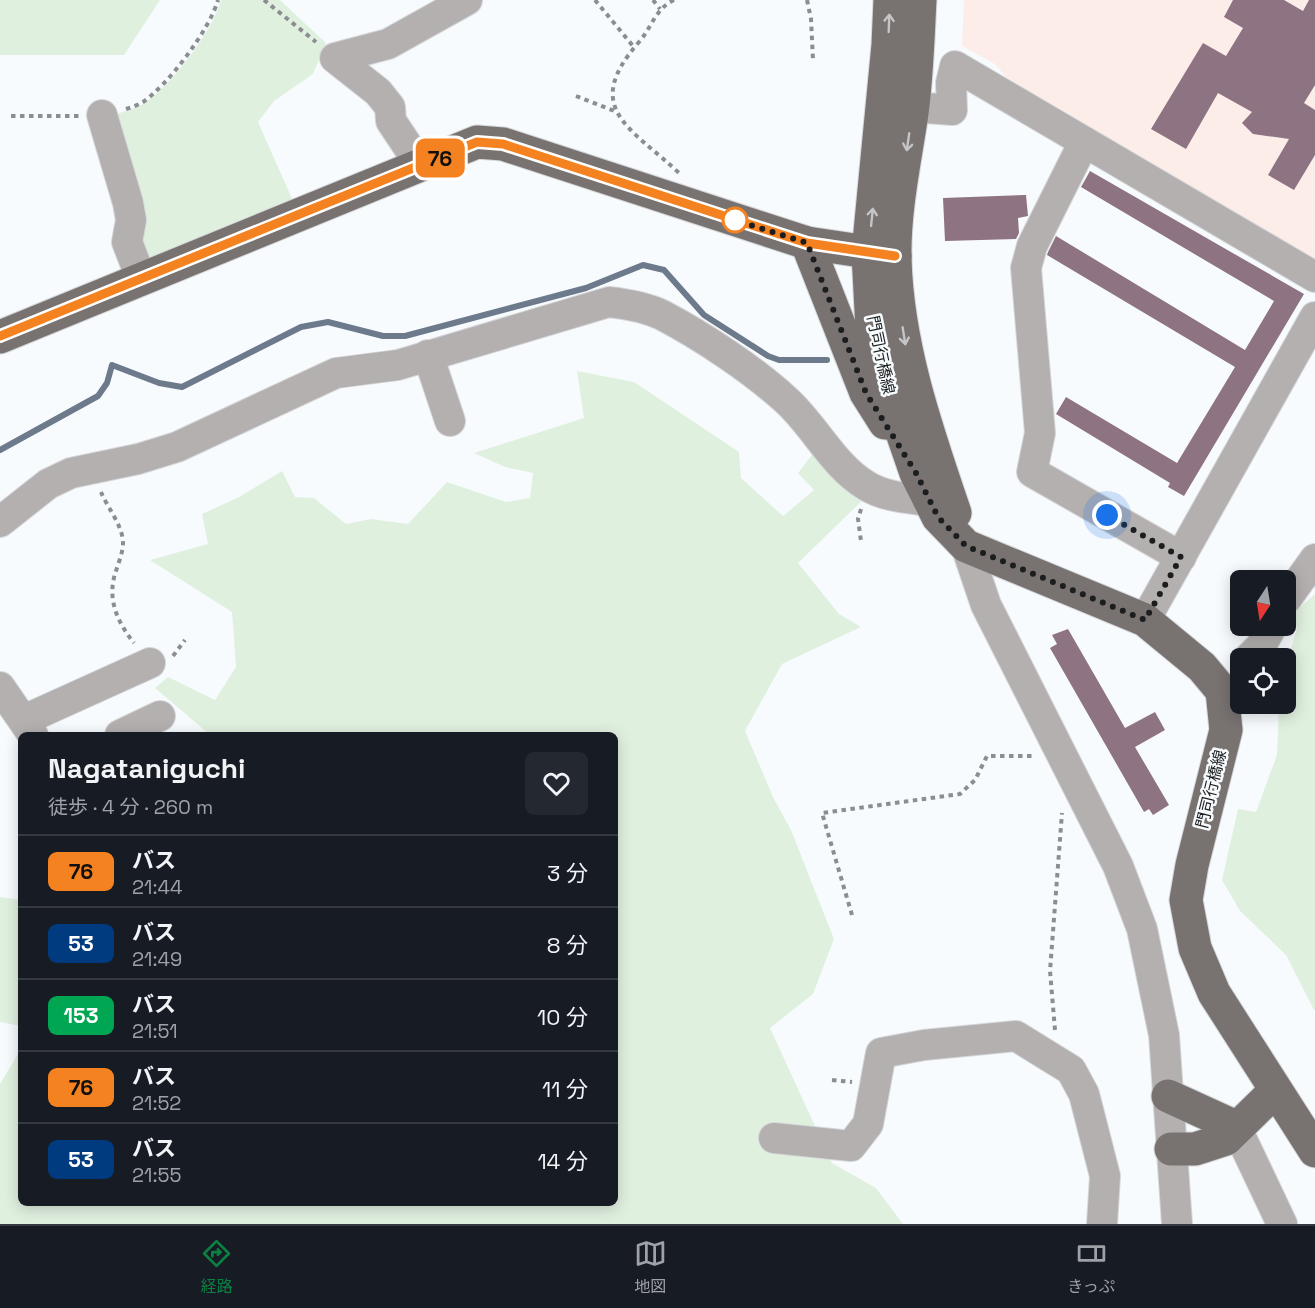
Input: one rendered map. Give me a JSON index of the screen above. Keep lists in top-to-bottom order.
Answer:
{
  "streets": {
    "main road": ["門司行橋線"]
  },
  "lines": ["bus line 76"],
  "north": "bottom",
  "page": {
    "on_map": "76",
    "heading": ["Nagataniguchi", "徒歩 · 4 分 · 260 m"],
    "list": [
      {
        "mark": "76",
        "name": "バス",
        "note": "21:44",
        "value": "3 分"
      },
      {
        "mark": "53",
        "name": "バス",
        "note": "21:49",
        "value": "8 分"
      },
      {
        "mark": "153",
        "name": "バス",
        "note": "21:51",
        "value": "10 分"
      },
      {
        "mark": "76",
        "name": "バス",
        "note": "21:52",
        "value": "11 分"
      },
      {
        "mark": "53",
        "name": "バス",
        "note": "21:55",
        "value": "14 分"
      }
    ],
    "tabs": ["経路", "地図", "きっぷ"]
  }
}
